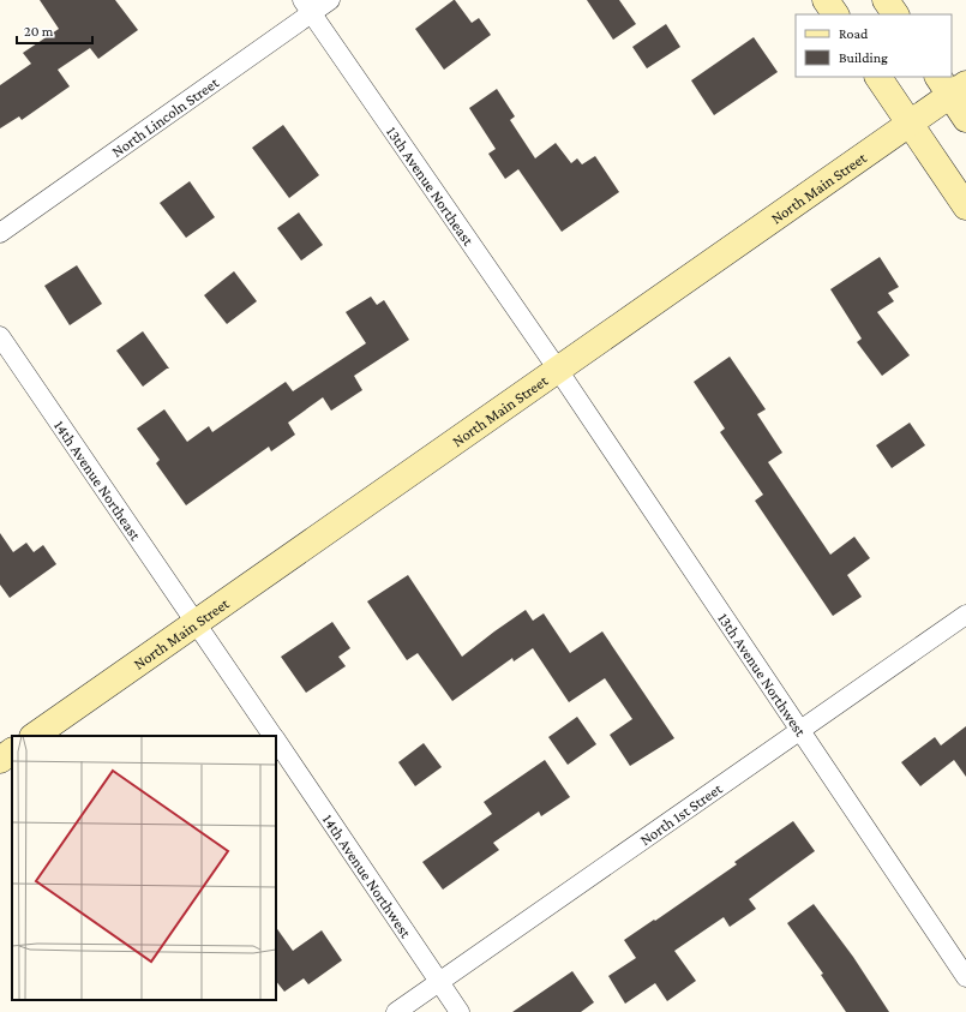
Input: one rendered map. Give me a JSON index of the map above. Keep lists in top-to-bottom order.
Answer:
{
  "streets": {
    "street": [
      "North Lincoln Street",
      "13th Avenue Northeast",
      "North Main Street",
      "14th Avenue Northeast",
      "13th Avenue Northwest",
      "North 1st Street",
      "14th Avenue Northwest"
    ]
  },
  "crossings": [
    ["North Lincoln Street", "13th Avenue Northeast"],
    ["13th Avenue Northeast", "North Main Street"],
    ["13th Avenue Northeast", "13th Avenue Northwest"],
    ["North Main Street", "14th Avenue Northeast"],
    ["North Main Street", "13th Avenue Northwest"],
    ["North Main Street", "14th Avenue Northwest"],
    ["14th Avenue Northeast", "14th Avenue Northwest"],
    ["13th Avenue Northwest", "North 1st Street"],
    ["North 1st Street", "14th Avenue Northwest"]
  ],
  "legend": ["Road", "Building"],
  "scale_bar": "20 m"
}
